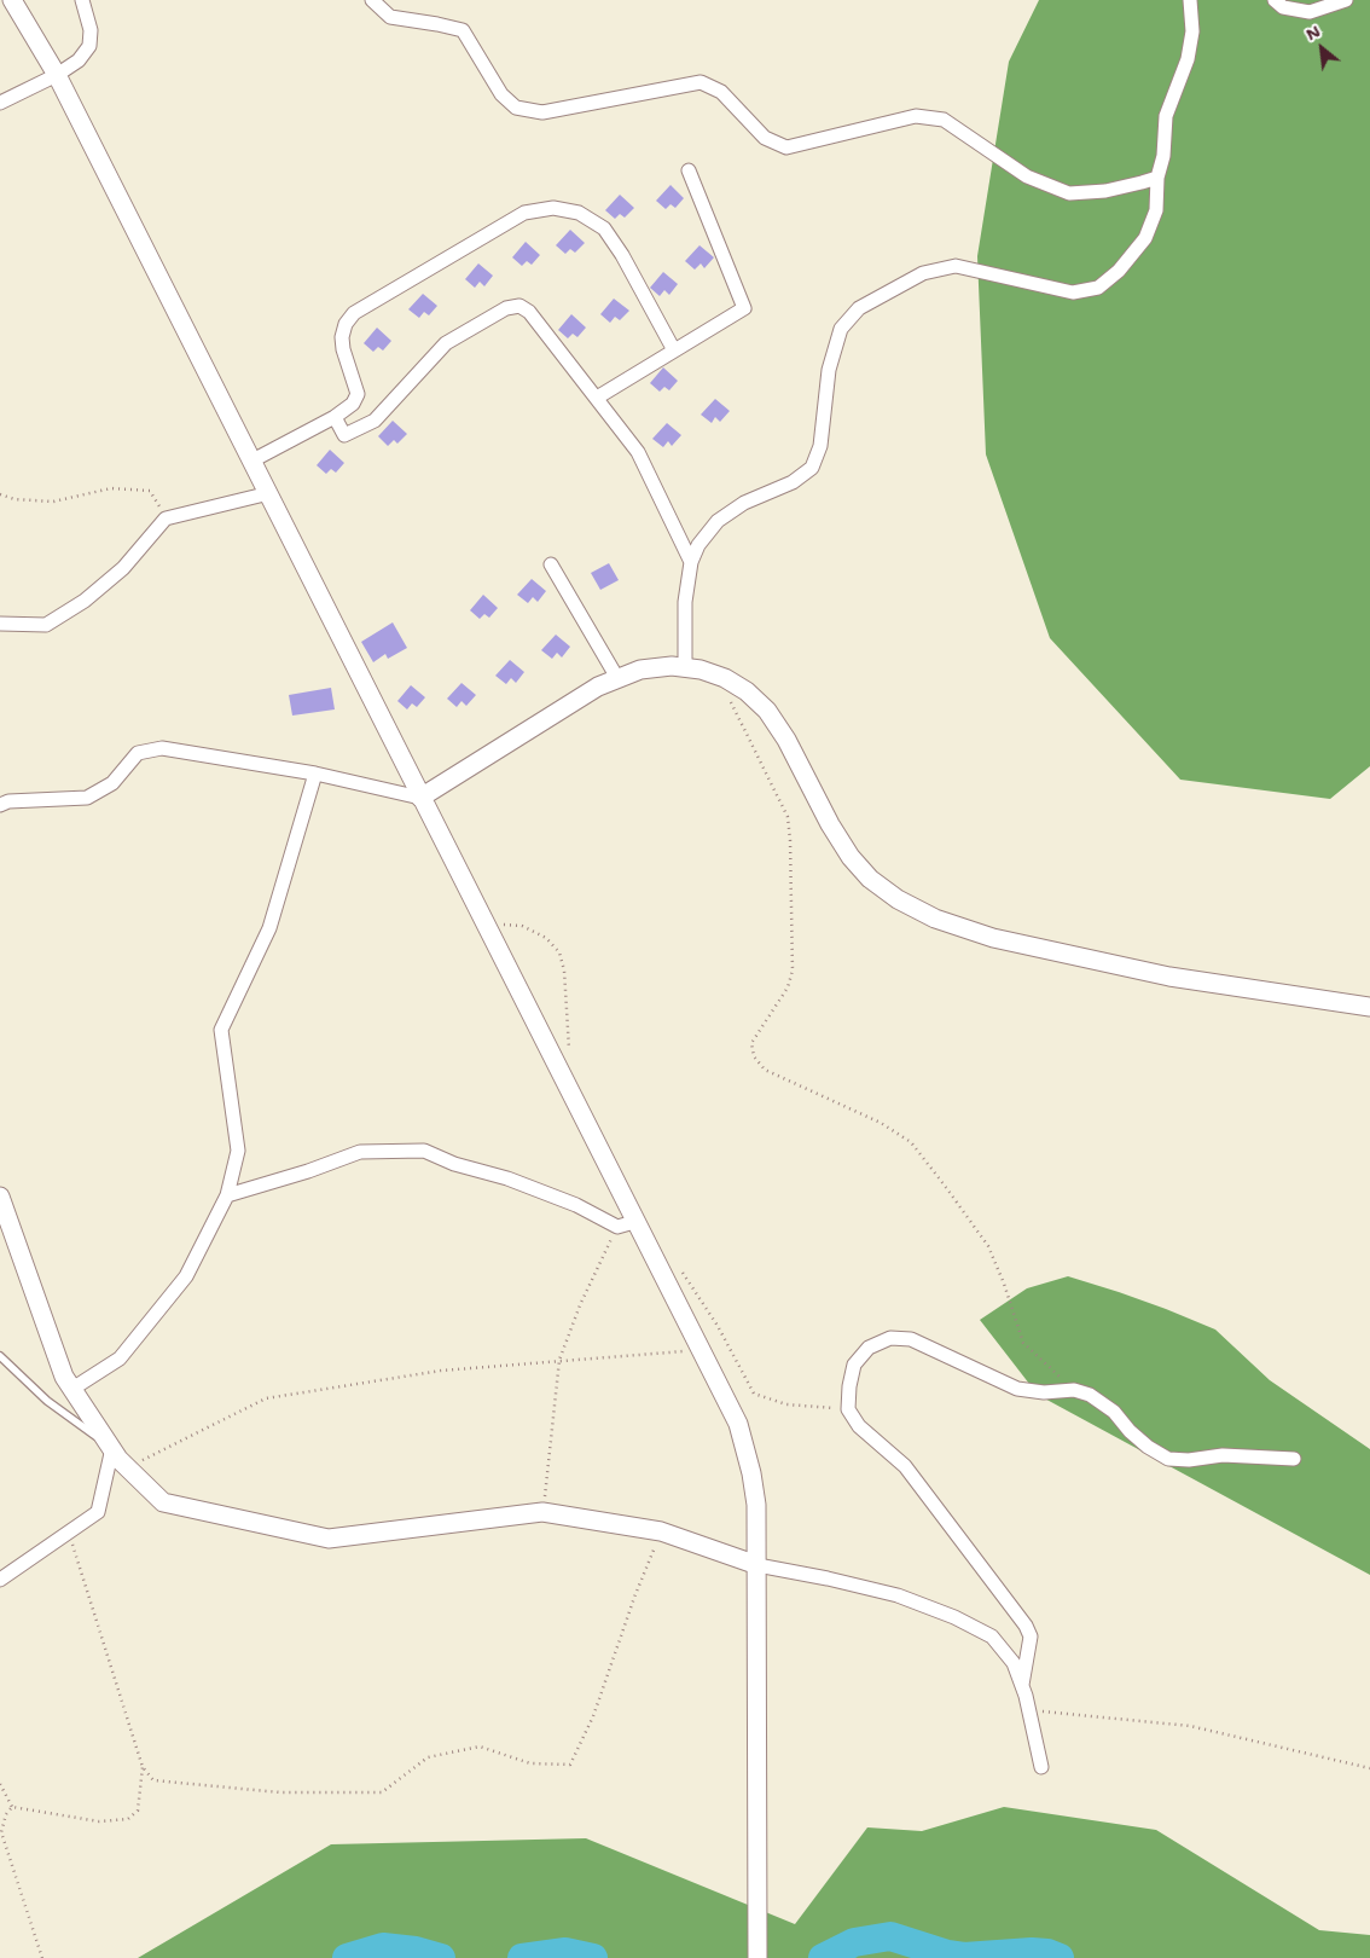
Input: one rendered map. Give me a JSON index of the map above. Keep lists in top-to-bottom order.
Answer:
{
  "north": "top left"
}
